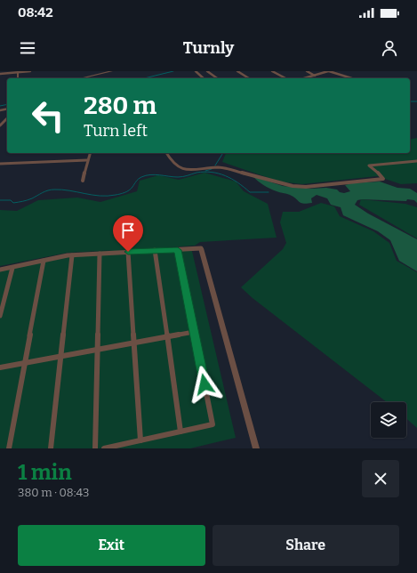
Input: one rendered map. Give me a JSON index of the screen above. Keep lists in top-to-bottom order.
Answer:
{
  "page": {
    "status": "08:42",
    "header": "Turnly",
    "turn": ["280 m", "Turn left"],
    "heading": ["1 min", "380 m · 08:43"],
    "buttons": ["Exit", "Share"]
  }
}
